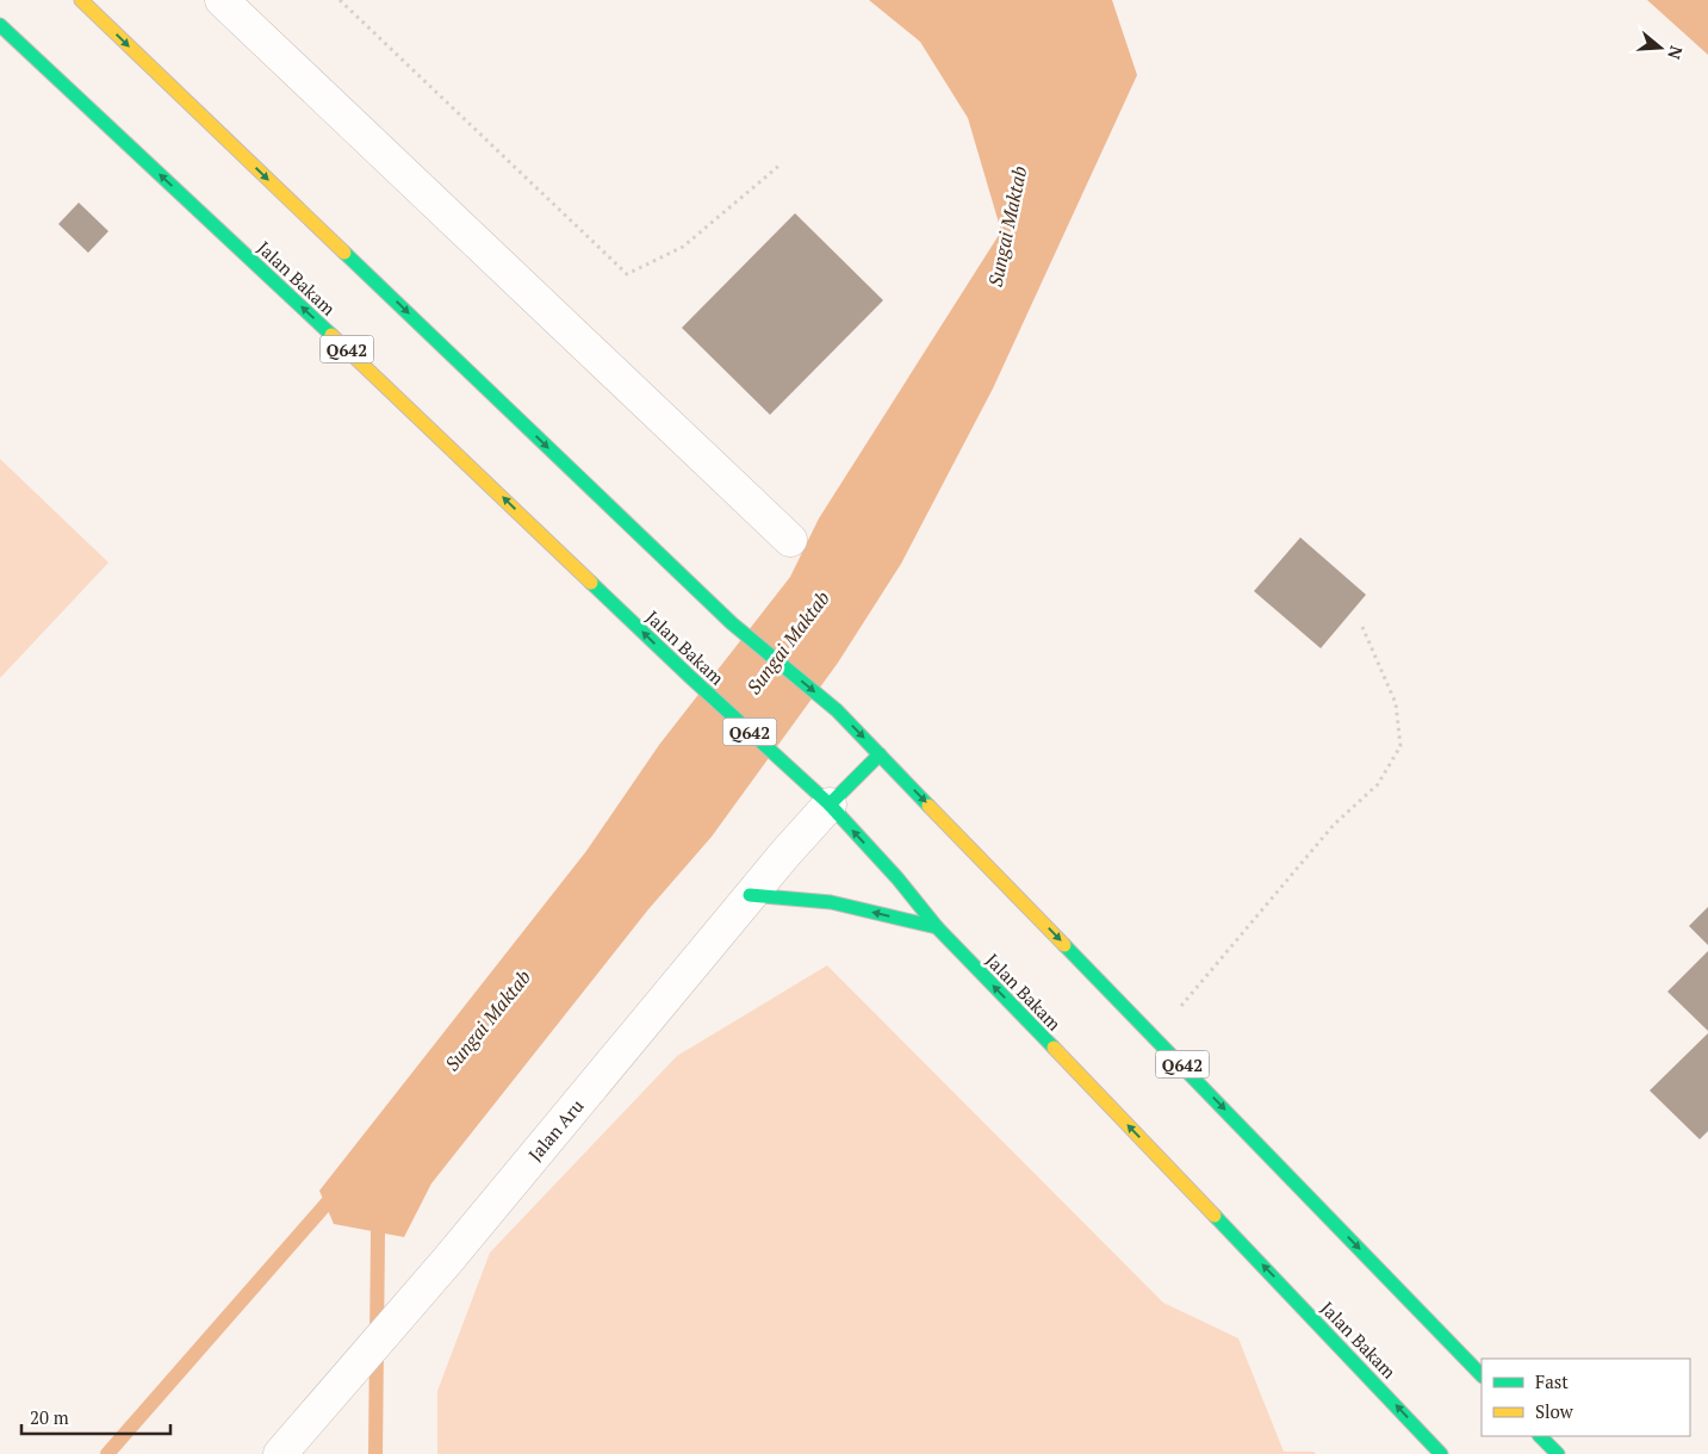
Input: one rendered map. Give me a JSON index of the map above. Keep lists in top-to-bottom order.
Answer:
{
  "streets": {
    "main road": ["Jalan Bakam", "Q642"],
    "street": ["Jalan Aru"]
  },
  "crossings": [
    ["Jalan Bakam", "Jalan Aru"]
  ],
  "water": ["Sungai Maktab"],
  "legend": ["Fast", "Slow"],
  "scale_bar": "20 m",
  "north": "right"
}
